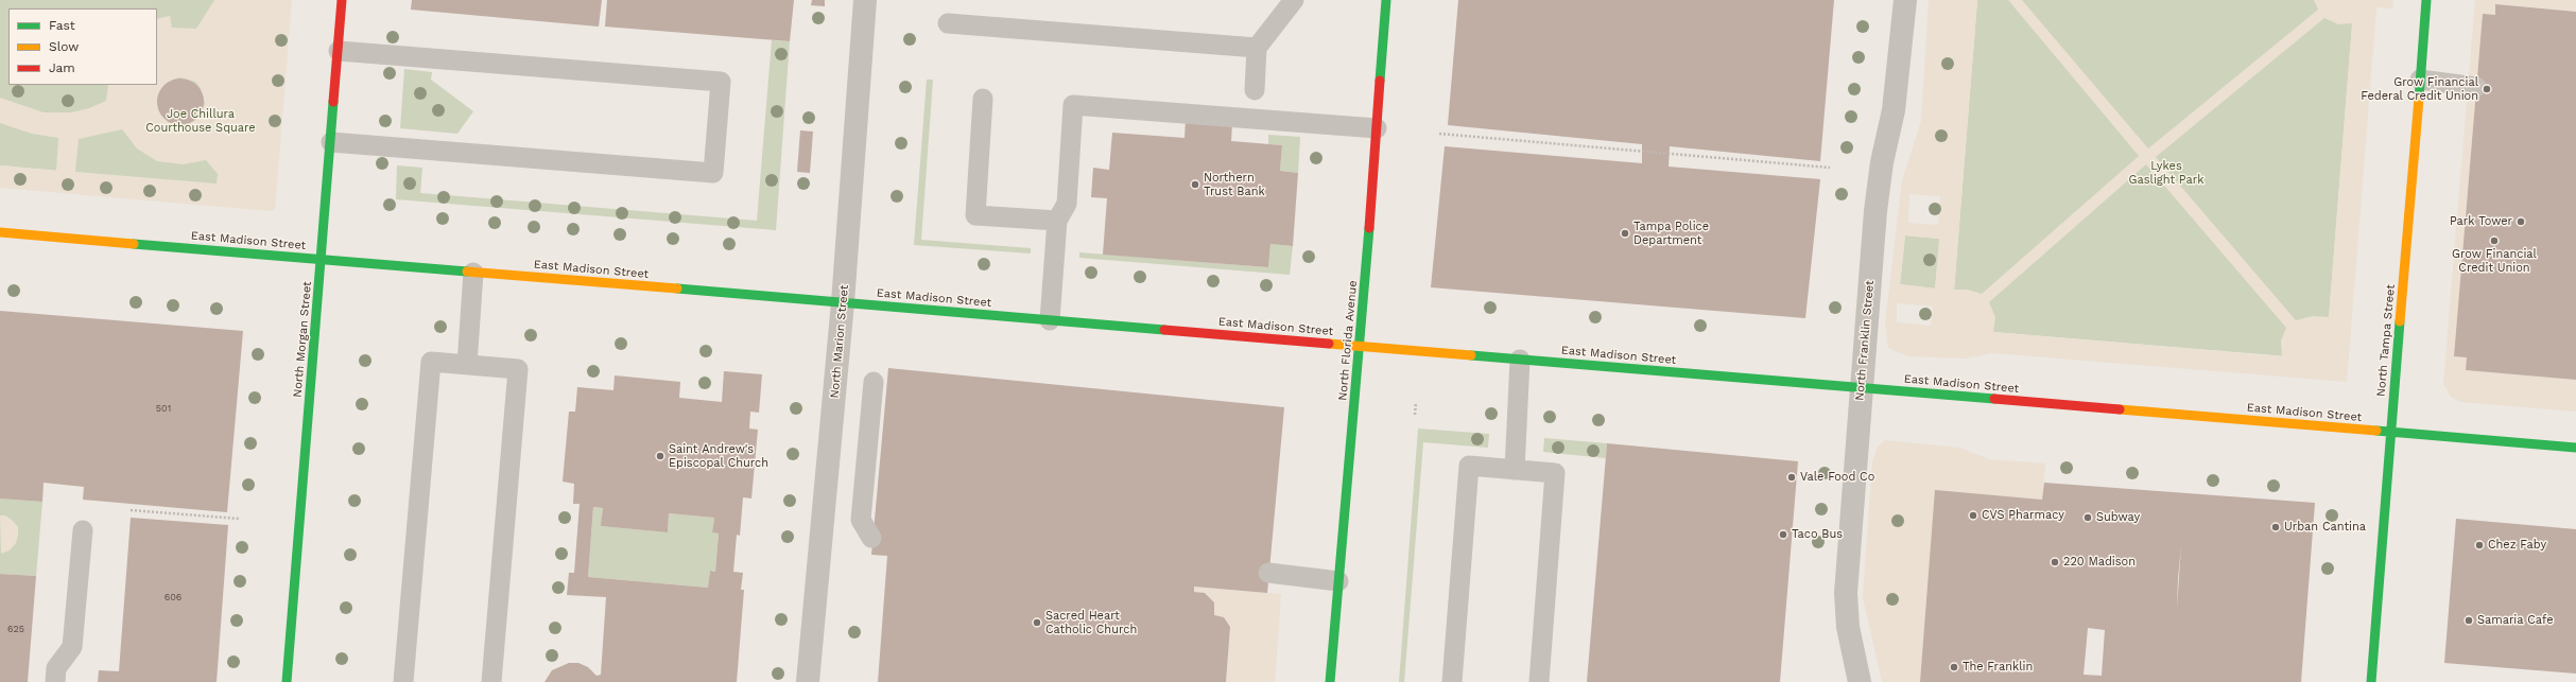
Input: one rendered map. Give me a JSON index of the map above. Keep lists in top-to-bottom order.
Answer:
{
  "streets": {
    "street": [
      "East Madison Street",
      "North Morgan Street",
      "North Florida Avenue",
      "North Franklin Street",
      "North Tampa Street",
      "North Marion Street"
    ]
  },
  "crossings": [
    ["East Madison Street", "North Morgan Street"],
    ["East Madison Street", "North Florida Avenue"],
    ["East Madison Street", "North Franklin Street"],
    ["East Madison Street", "North Tampa Street"],
    ["East Madison Street", "North Marion Street"]
  ],
  "parks": ["Joe Chillura Courthouse Square", "Lykes Gaslight Park"],
  "places": [
    "Grow Financial Federal Credit Union",
    "Northern Trust Bank",
    "Park Tower",
    "Tampa Police Department",
    "Grow Financial Credit Union",
    "Saint Andrew's Episcopal Church",
    "Vale Food Co",
    "CVS Pharmacy",
    "Subway",
    "Urban Cantina",
    "Taco Bus",
    "Chez Faby",
    "220 Madison",
    "Samaria Cafe",
    "Sacred Heart Catholic Church",
    "The Franklin"
  ],
  "house_numbers": ["501", "606", "625"],
  "legend": ["Fast", "Slow", "Jam"]
}
